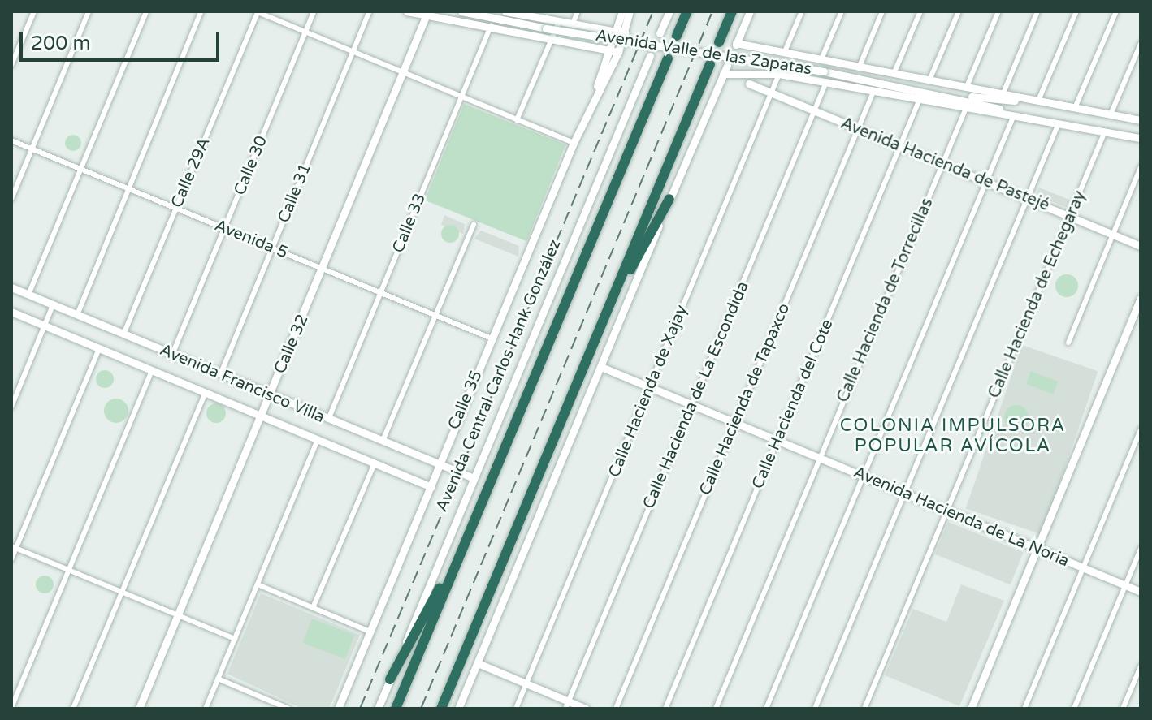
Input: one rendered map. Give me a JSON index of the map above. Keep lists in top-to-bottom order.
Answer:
{
  "streets": {
    "highway": ["Avenida Central Carlos Hank González"],
    "main road": [
      "Avenida Valle de las Zapatas",
      "Avenida Hacienda de Pastejé",
      "Calle 32",
      "Avenida Francisco Villa",
      "Calle 35",
      "Avenida Hacienda de La Noria"
    ],
    "street": [
      "Calle 30",
      "Calle 29A",
      "Calle 31",
      "Calle 33",
      "Avenida 5",
      "Calle Hacienda de Echegaray",
      "Calle Hacienda de Torrecillas",
      "Calle Hacienda de Xajay",
      "Calle Hacienda de La Escondida",
      "Calle Hacienda de Tapaxco",
      "Calle Hacienda del Cote"
    ]
  },
  "crossings": [
    ["Avenida Valle de las Zapatas", "Calle 33"],
    ["Avenida Valle de las Zapatas", "Calle Hacienda de Echegaray"],
    ["Avenida Valle de las Zapatas", "Calle Hacienda de Torrecillas"],
    ["Avenida Valle de las Zapatas", "Calle 32"],
    ["Avenida Valle de las Zapatas", "Calle Hacienda de Xajay"],
    ["Avenida Valle de las Zapatas", "Calle Hacienda de La Escondida"],
    ["Avenida Valle de las Zapatas", "Calle Hacienda de Tapaxco"],
    ["Avenida Valle de las Zapatas", "Calle 35"],
    ["Avenida Valle de las Zapatas", "Calle Hacienda del Cote"],
    ["Avenida Hacienda de Pastejé", "Calle Hacienda de Echegaray"],
    ["Avenida Hacienda de Pastejé", "Calle Hacienda de Torrecillas"],
    ["Avenida Hacienda de Pastejé", "Calle Hacienda de Xajay"],
    ["Avenida Hacienda de Pastejé", "Calle Hacienda de La Escondida"],
    ["Avenida Hacienda de Pastejé", "Calle Hacienda de Tapaxco"],
    ["Avenida Hacienda de Pastejé", "Calle Hacienda del Cote"],
    ["Calle 30", "Avenida 5"],
    ["Calle 30", "Avenida Francisco Villa"],
    ["Calle 29A", "Avenida 5"],
    ["Calle 29A", "Avenida Francisco Villa"],
    ["Calle 31", "Avenida 5"],
    ["Calle 31", "Avenida Francisco Villa"],
    ["Calle 33", "Avenida 5"],
    ["Calle 33", "Avenida Francisco Villa"],
    ["Avenida 5", "Calle 32"],
    ["Avenida 5", "Calle 35"],
    ["Calle Hacienda de Echegaray", "Avenida Hacienda de La Noria"],
    ["Calle Hacienda de Torrecillas", "Avenida Hacienda de La Noria"],
    ["Calle 32", "Avenida Francisco Villa"],
    ["Avenida Central Carlos Hank González", "Avenida Francisco Villa"],
    ["Avenida Francisco Villa", "Calle 35"],
    ["Calle Hacienda de Xajay", "Avenida Hacienda de La Noria"],
    ["Calle Hacienda de La Escondida", "Avenida Hacienda de La Noria"],
    ["Calle Hacienda de Tapaxco", "Avenida Hacienda de La Noria"],
    ["Calle Hacienda del Cote", "Avenida Hacienda de La Noria"]
  ],
  "districts": ["COLONIA IMPULSORA POPULAR AVÍCOLA"],
  "scale_bar": "200 m"
}
